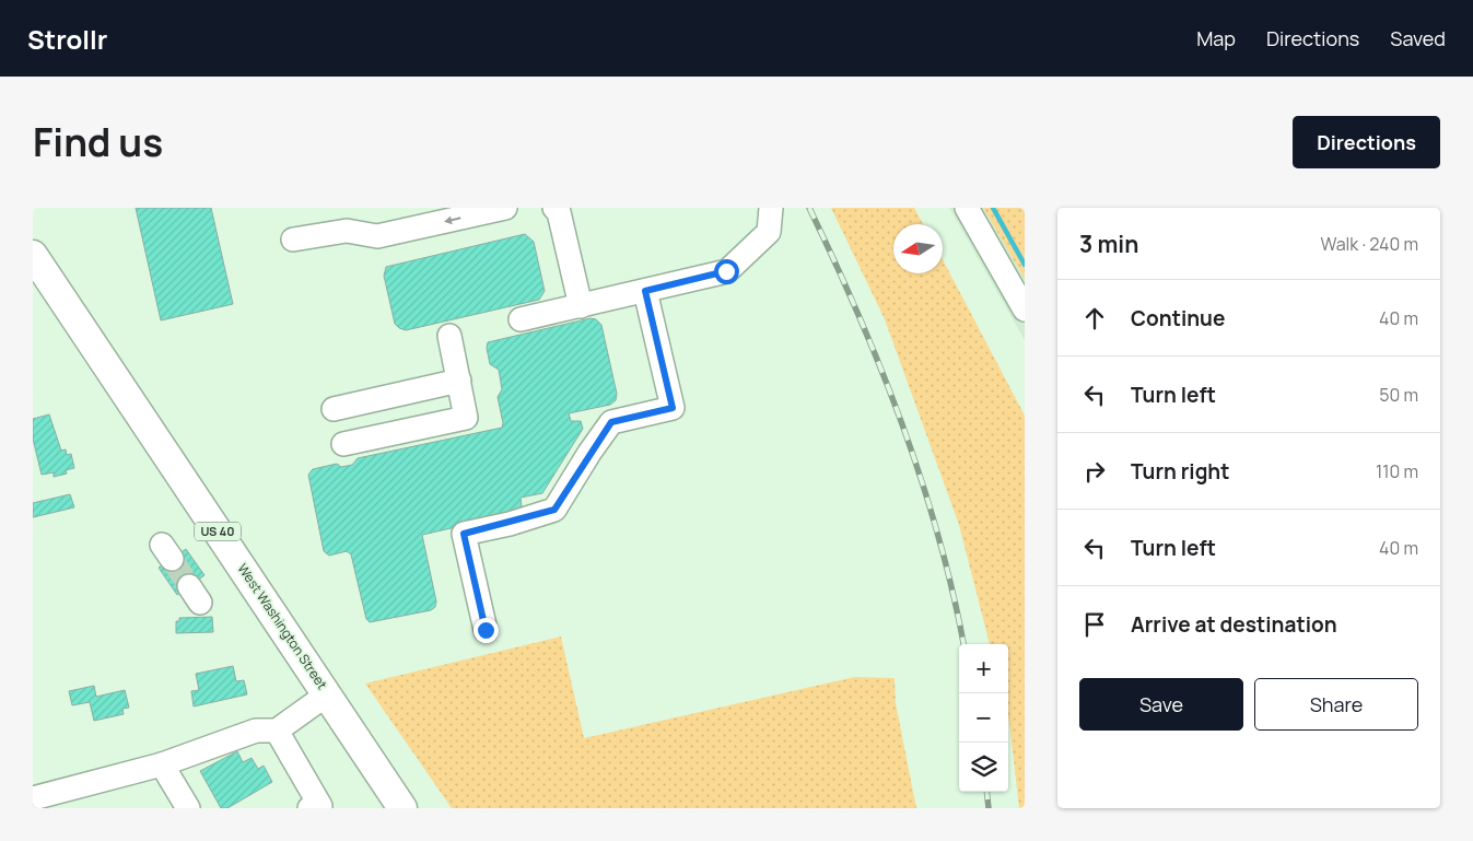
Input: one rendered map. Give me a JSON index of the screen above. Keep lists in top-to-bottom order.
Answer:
{
  "streets": {
    "main road": ["US 40", "West Washington Street"]
  },
  "north": "left",
  "page": {
    "header": "Strollr",
    "nav": ["Map", "Directions", "Saved"],
    "title": "Find us",
    "buttons": [
      "Directions",
      ["Save", "Share"]
    ],
    "heading": ["3 min", "Walk · 240 m"],
    "list": [
      ["Continue", "40 m"],
      ["Turn left", "50 m"],
      ["Turn right", "110 m"],
      ["Turn left", "40 m"],
      "Arrive at destination"
    ],
    "map_buttons": ["+", "−"]
  }
}
